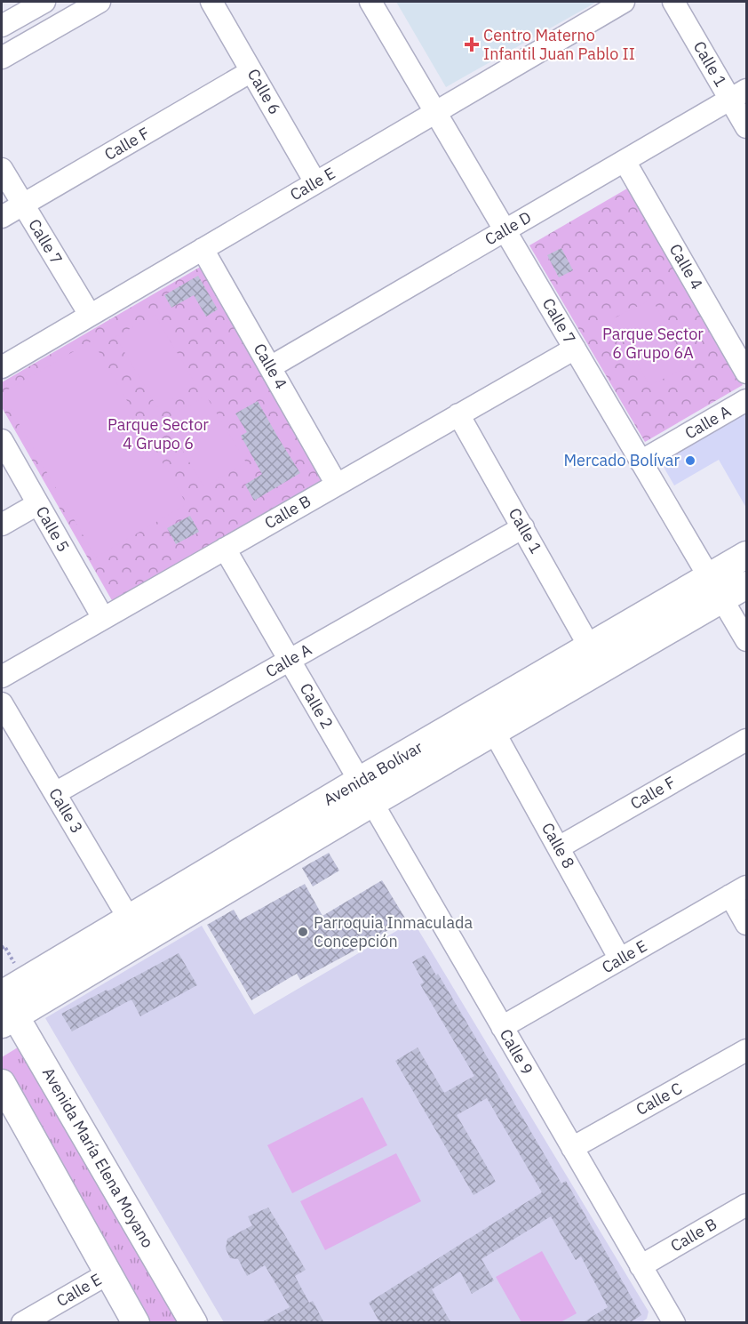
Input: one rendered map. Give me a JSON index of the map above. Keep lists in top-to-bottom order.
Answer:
{
  "streets": {
    "street": [
      "Calle 1",
      "Calle 6",
      "Calle F",
      "Calle E",
      "Calle D",
      "Calle 7",
      "Calle 4",
      "Calle A",
      "Calle B",
      "Calle 5",
      "Calle 2",
      "Avenida Bolívar",
      "Calle 3",
      "Calle 8",
      "Calle 9",
      "Calle C",
      "Avenida María Elena Moyano"
    ]
  },
  "crossings": [
    ["Calle 1", "Calle D"],
    ["Calle 1", "Calle A"],
    ["Calle 1", "Calle B"],
    ["Calle 1", "Avenida Bolívar"],
    ["Calle 6", "Calle F"],
    ["Calle 6", "Calle E"],
    ["Calle F", "Calle 7"],
    ["Calle F", "Calle 8"],
    ["Calle E", "Calle 7"],
    ["Calle E", "Calle 4"],
    ["Calle E", "Calle 8"],
    ["Calle E", "Calle 9"],
    ["Calle D", "Calle 7"],
    ["Calle D", "Calle 4"],
    ["Calle 7", "Calle A"],
    ["Calle 7", "Calle B"],
    ["Calle 7", "Avenida Bolívar"],
    ["Calle 4", "Calle B"],
    ["Calle A", "Calle 2"],
    ["Calle A", "Calle 3"],
    ["Calle B", "Calle 5"],
    ["Calle B", "Calle 2"],
    ["Calle B", "Calle 9"],
    ["Calle 2", "Avenida Bolívar"],
    ["Calle 2", "Calle 9"],
    ["Avenida Bolívar", "Calle 3"],
    ["Avenida Bolívar", "Calle 8"],
    ["Avenida Bolívar", "Calle 9"],
    ["Avenida Bolívar", "Avenida María Elena Moyano"],
    ["Calle 9", "Calle C"]
  ],
  "parks": ["Parque Sector 6 Grupo 6A", "Parque Sector 4 Grupo 6"],
  "places": {
    "health": ["Centro Materno Infantil Juan Pablo II"],
    "other": ["Mercado Bolívar", "Parroquia Inmaculada Concepción"]
  }
}
